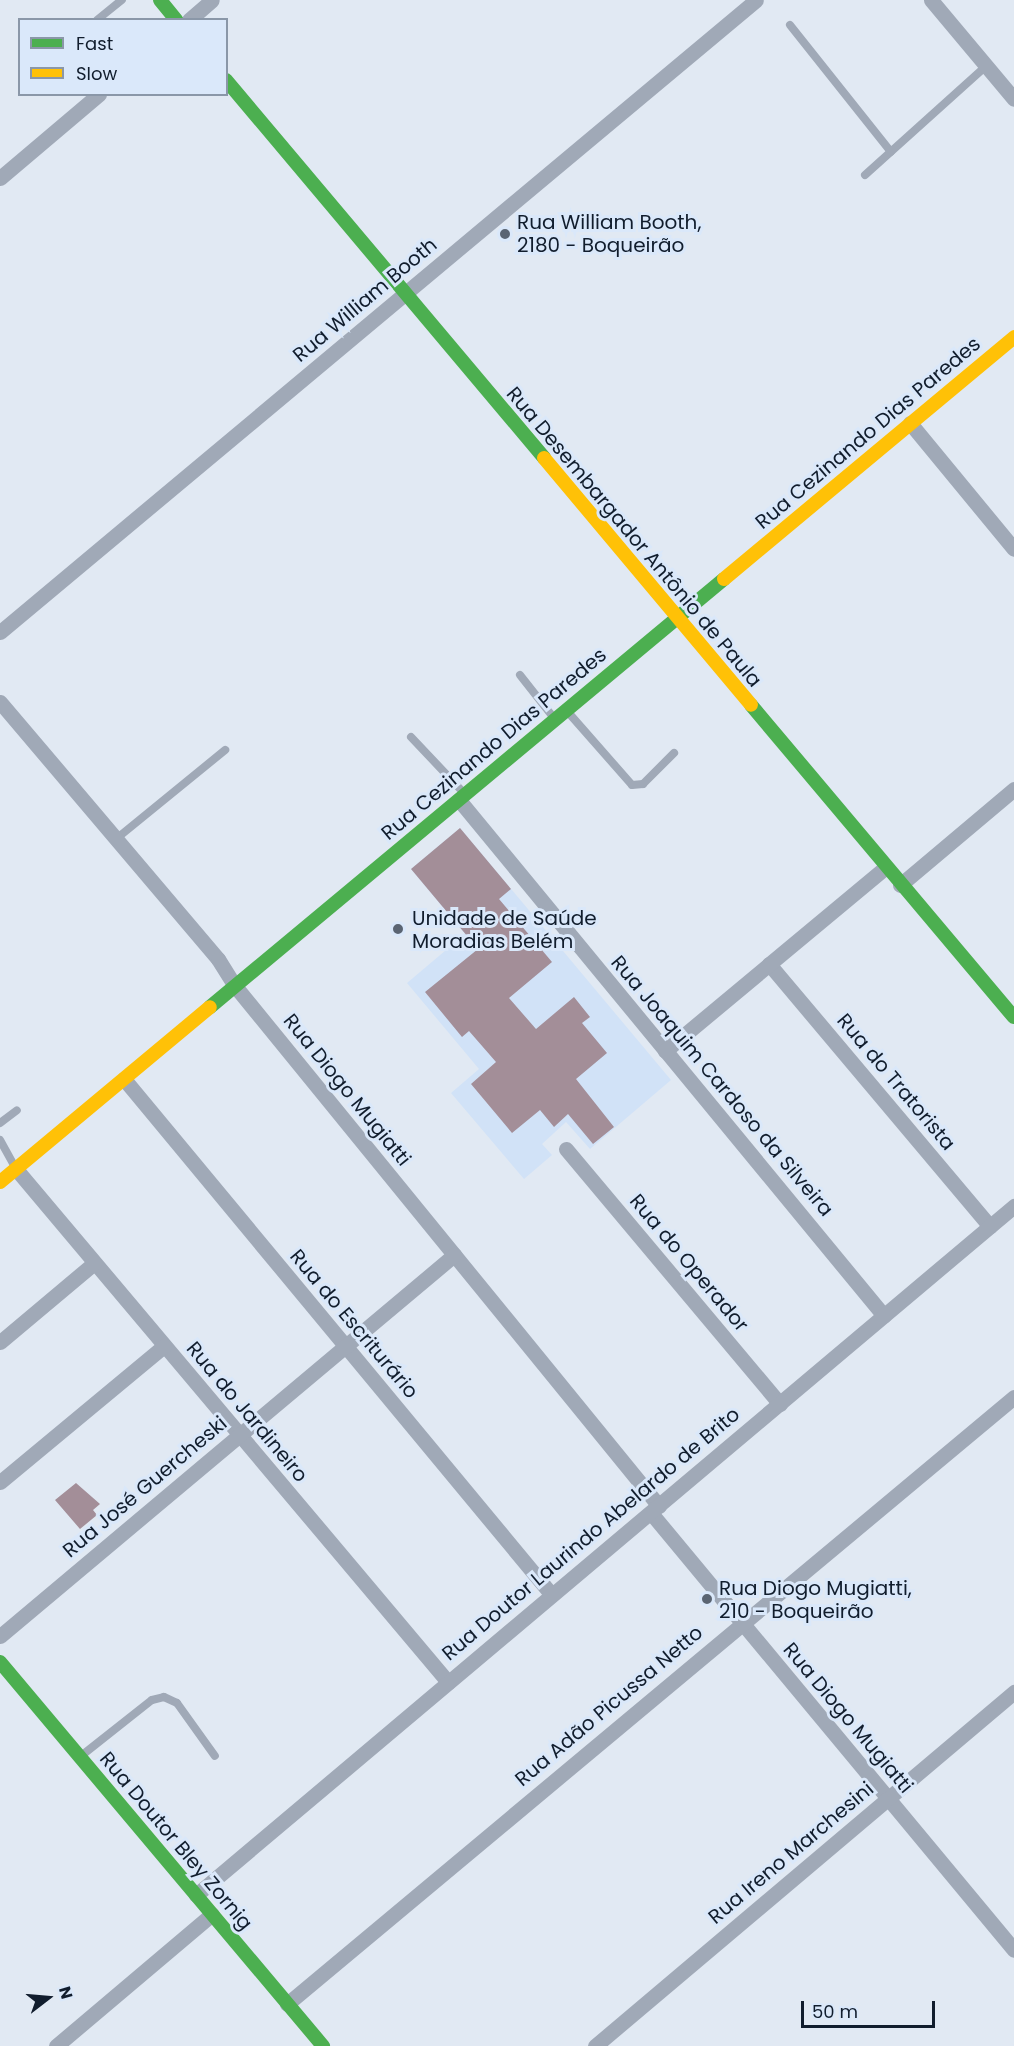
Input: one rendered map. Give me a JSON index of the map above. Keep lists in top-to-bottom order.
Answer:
{
  "streets": {
    "street": [
      "Rua William Booth",
      "Rua Cezinando Dias Paredes",
      "Rua Desembargador Antônio de Paula",
      "Rua do Tratorista",
      "Rua Joaquim Cardoso da Silveira",
      "Rua Diogo Mugiatti",
      "Rua do Operador",
      "Rua do Escriturário",
      "Rua do Jardineiro",
      "Rua José Guercheski",
      "Rua Doutor Laurindo Abelardo de Brito",
      "Rua Adão Picussa Netto",
      "Rua Doutor Bley Zornig",
      "Rua Ireno Marchesini"
    ]
  },
  "crossings": [
    ["Rua William Booth", "Rua Desembargador Antônio de Paula"],
    ["Rua Cezinando Dias Paredes", "Rua Desembargador Antônio de Paula"],
    ["Rua Cezinando Dias Paredes", "Rua Joaquim Cardoso da Silveira"],
    ["Rua Cezinando Dias Paredes", "Rua Diogo Mugiatti"],
    ["Rua Cezinando Dias Paredes", "Rua do Escriturário"],
    ["Rua Cezinando Dias Paredes", "Rua do Jardineiro"],
    ["Rua do Tratorista", "Rua Doutor Laurindo Abelardo de Brito"],
    ["Rua Joaquim Cardoso da Silveira", "Rua Doutor Laurindo Abelardo de Brito"],
    ["Rua Diogo Mugiatti", "Rua José Guercheski"],
    ["Rua Diogo Mugiatti", "Rua Doutor Laurindo Abelardo de Brito"],
    ["Rua Diogo Mugiatti", "Rua Adão Picussa Netto"],
    ["Rua Diogo Mugiatti", "Rua Ireno Marchesini"],
    ["Rua do Operador", "Rua Doutor Laurindo Abelardo de Brito"],
    ["Rua do Escriturário", "Rua José Guercheski"],
    ["Rua do Escriturário", "Rua Doutor Laurindo Abelardo de Brito"],
    ["Rua do Jardineiro", "Rua José Guercheski"],
    ["Rua do Jardineiro", "Rua Doutor Laurindo Abelardo de Brito"],
    ["Rua Doutor Laurindo Abelardo de Brito", "Rua Doutor Bley Zornig"],
    ["Rua Adão Picussa Netto", "Rua Doutor Bley Zornig"]
  ],
  "places": ["Rua William Booth, 2180 - Boqueirão", "Unidade de Saúde Moradias Belém", "Rua Diogo Mugiatti, 210 - Boqueirão"],
  "legend": ["Fast", "Slow"],
  "scale_bar": "50 m",
  "north": "right"
}
